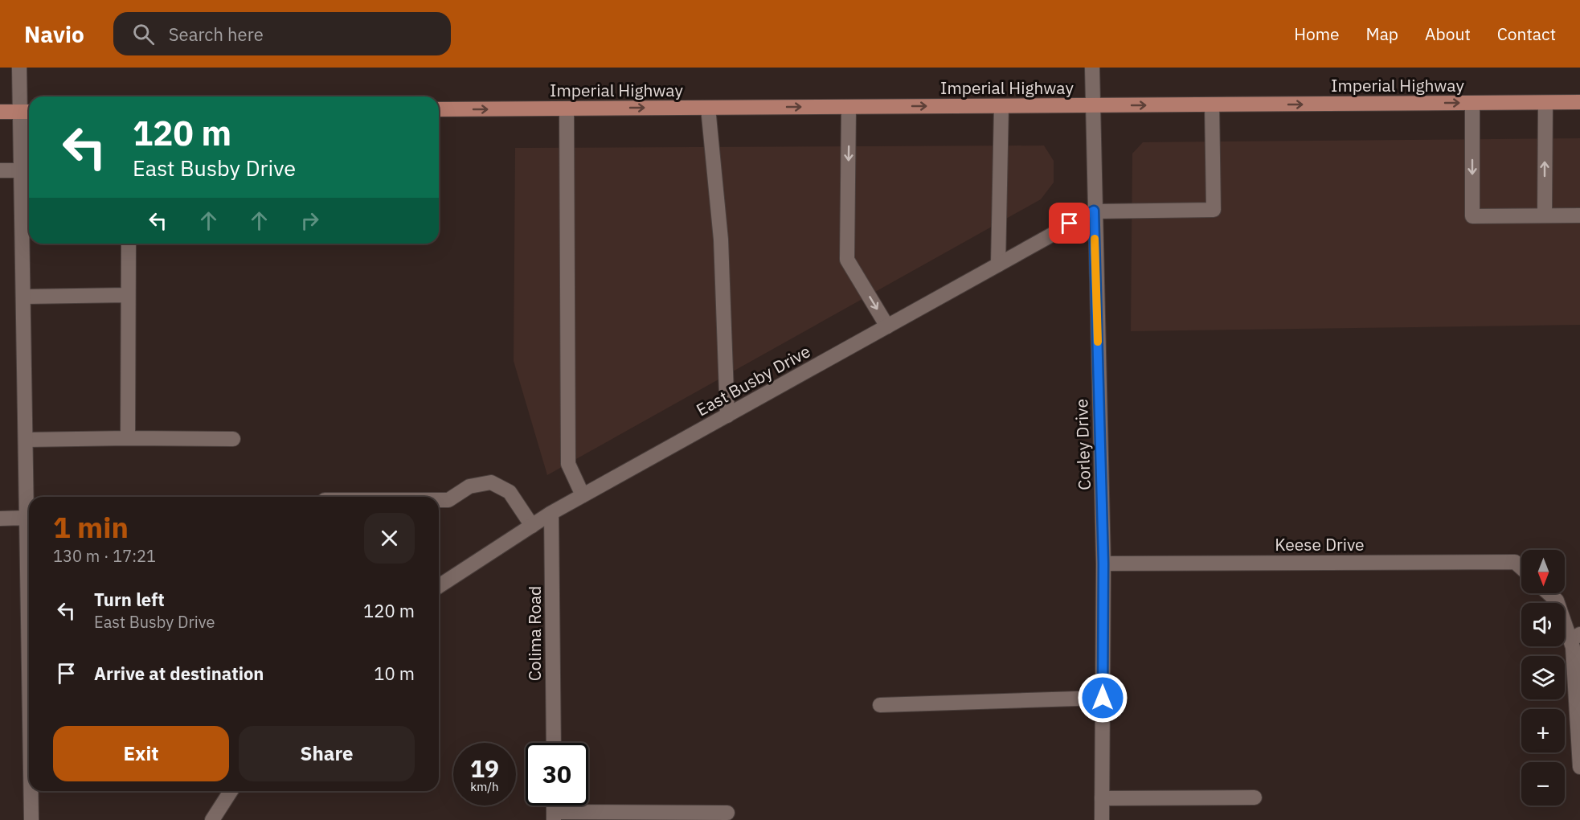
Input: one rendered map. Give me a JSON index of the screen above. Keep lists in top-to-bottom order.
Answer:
{
  "streets": {
    "main road": ["Imperial Highway"],
    "street": [
      "East Busby Drive",
      "Corley Drive",
      "Keese Drive",
      "Colima Road"
    ]
  },
  "crossings": [
    ["Imperial Highway", "Corley Drive"],
    ["East Busby Drive", "Corley Drive"],
    ["East Busby Drive", "Colima Road"],
    ["Corley Drive", "Keese Drive"]
  ],
  "one_way": ["Imperial Highway"],
  "north": "bottom",
  "page": {
    "header": "Navio",
    "search": "Search here",
    "nav": [
      "Home",
      "Map",
      "About",
      "Contact"
    ],
    "turn": ["120 m", "East Busby Drive"],
    "heading": ["1 min", "130 m · 17:21"],
    "map_buttons": ["+", "−"],
    "list": [
      {
        "name": "Turn left",
        "note": "East Busby Drive",
        "value": "120 m"
      },
      {
        "name": "Arrive at destination",
        "value": "10 m"
      }
    ],
    "buttons": ["Exit", "Share"],
    "speed": "19 km/h",
    "limit": "30"
  }
}
